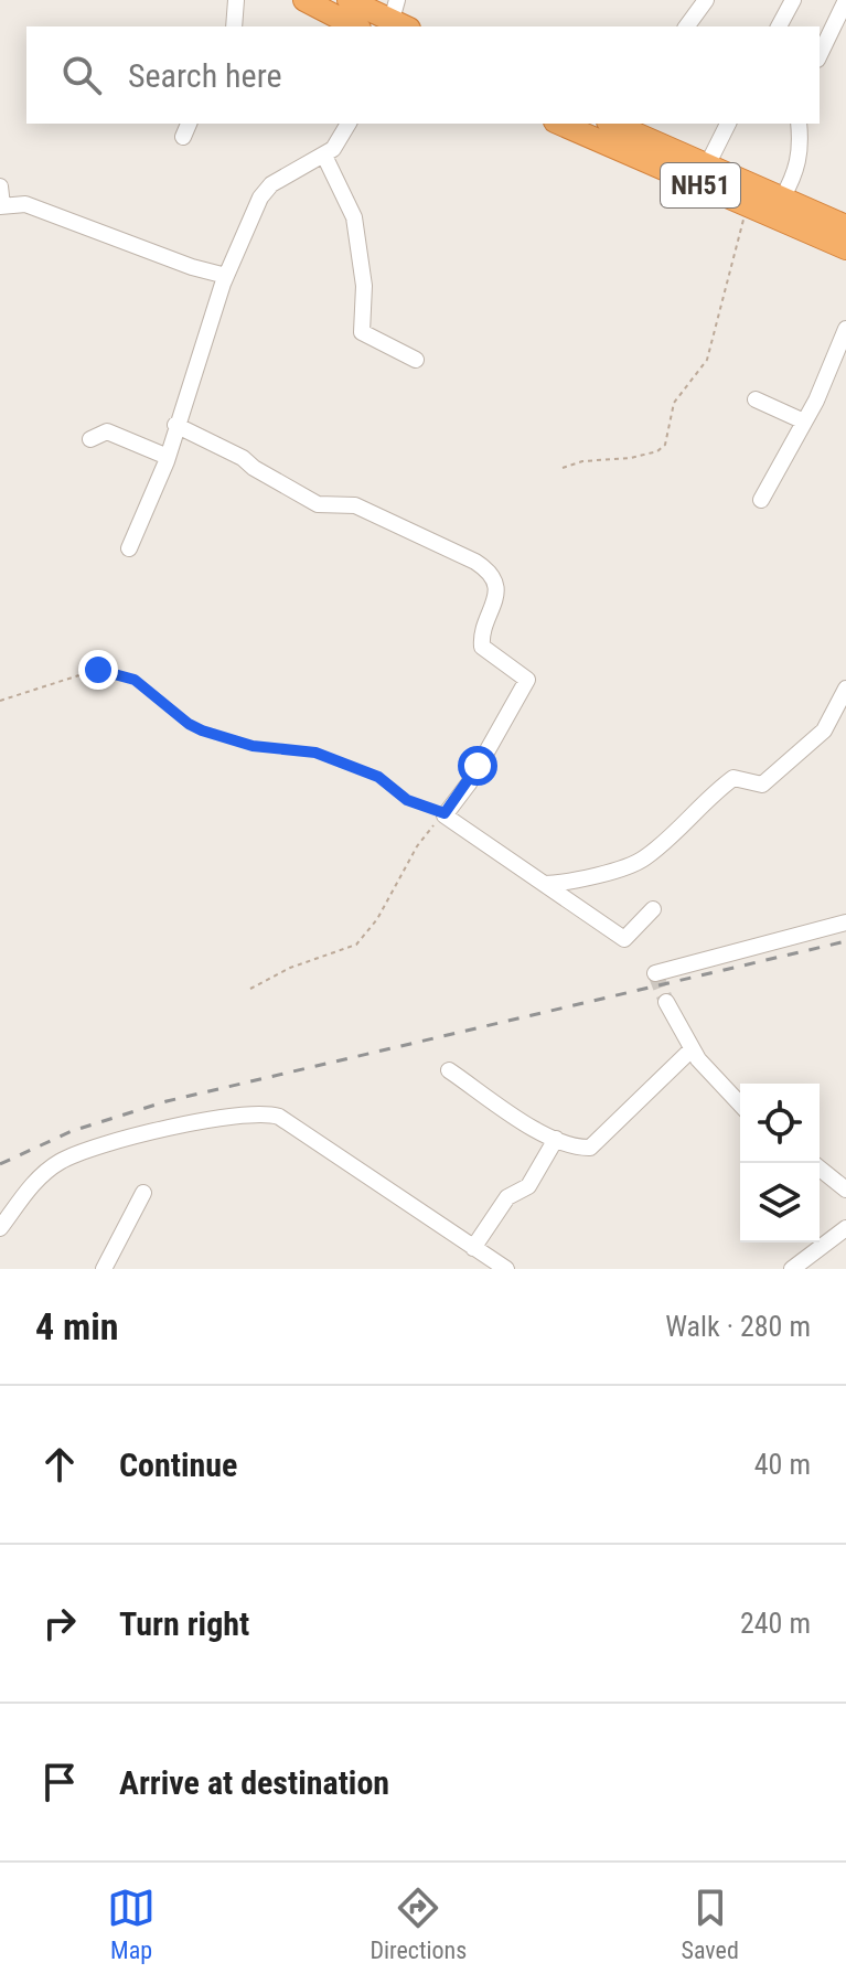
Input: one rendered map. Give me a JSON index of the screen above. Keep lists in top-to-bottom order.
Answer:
{
  "streets": {
    "highway": ["NH51"]
  },
  "page": {
    "search": "Search here",
    "heading": ["4 min", "Walk · 280 m"],
    "list": [
      ["Continue", "40 m"],
      ["Turn right", "240 m"],
      "Arrive at destination"
    ],
    "nav": ["Map", "Directions", "Saved"]
  }
}
